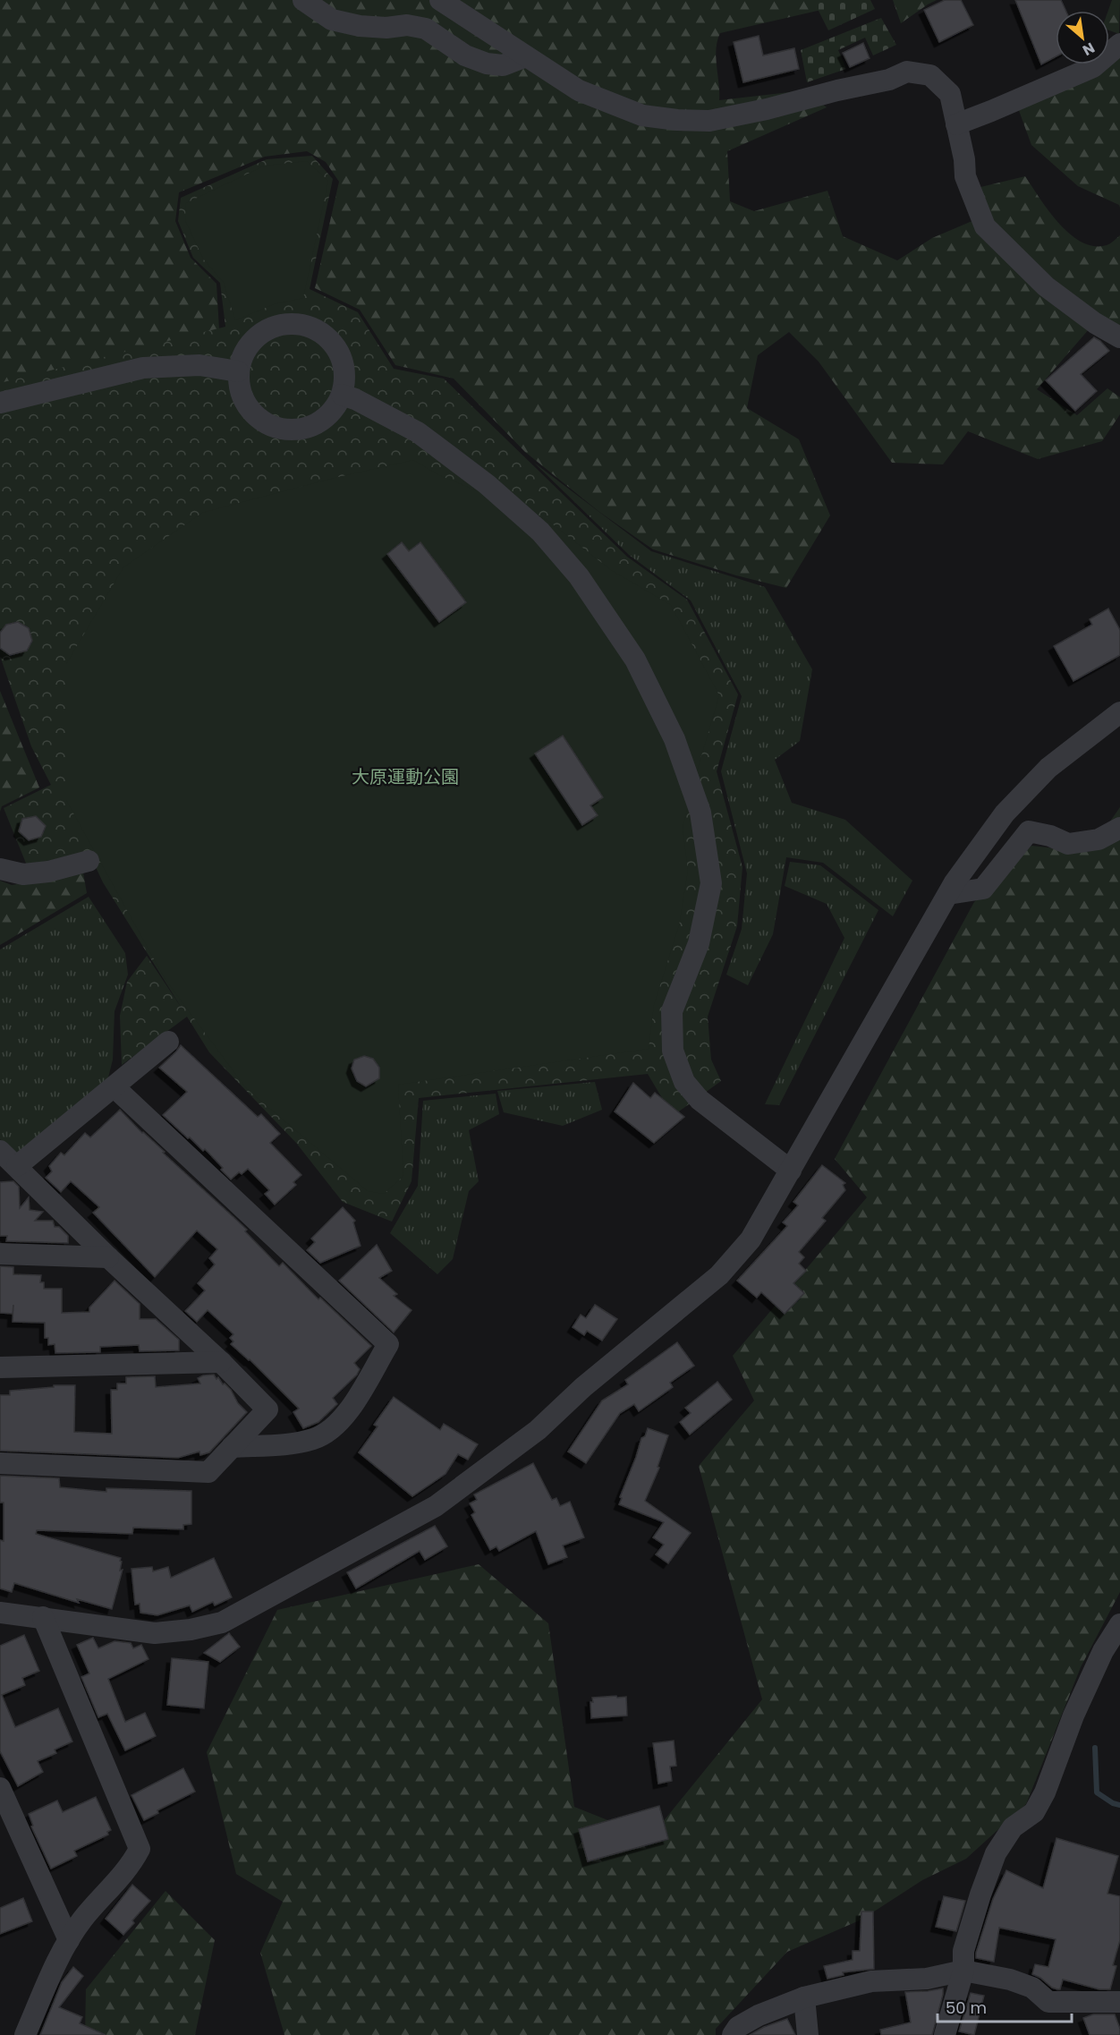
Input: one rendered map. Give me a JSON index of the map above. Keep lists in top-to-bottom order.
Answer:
{
  "parks": ["大原運動公園"],
  "scale_bar": "50 m",
  "north": "bottom right"
}
